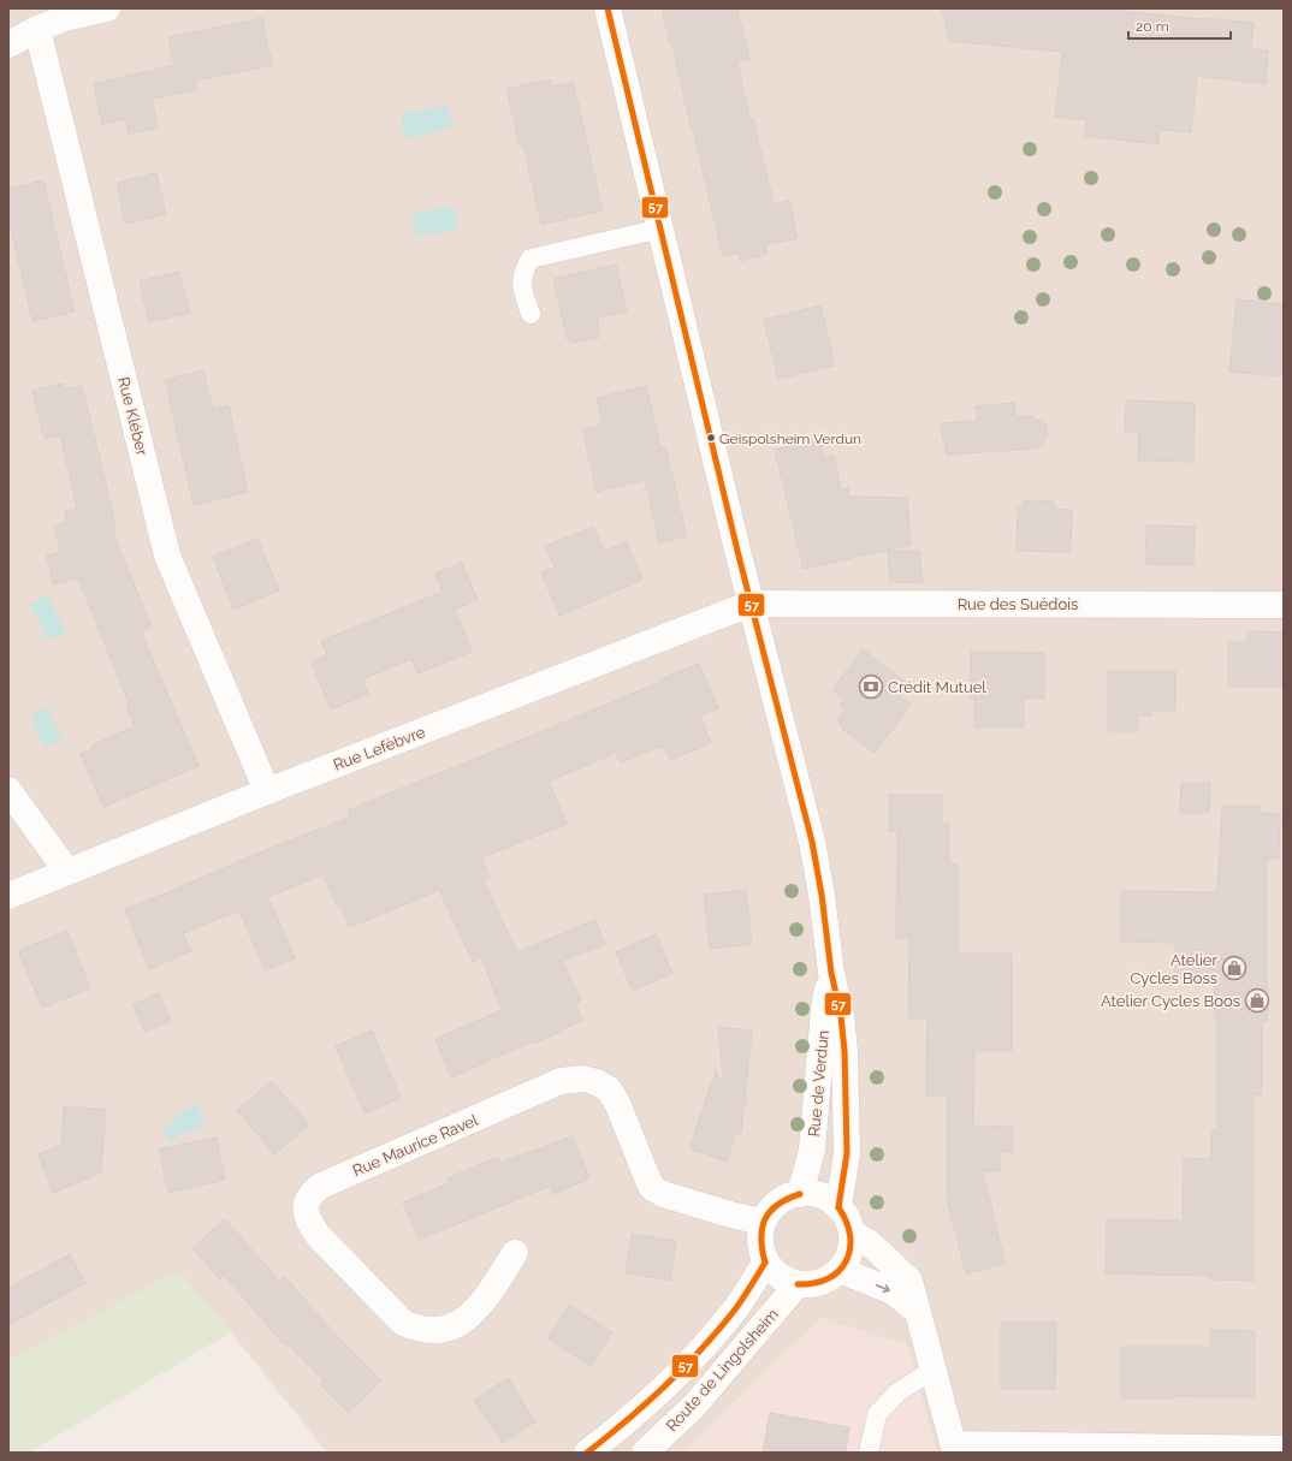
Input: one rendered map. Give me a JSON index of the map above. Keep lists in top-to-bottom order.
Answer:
{
  "streets": {
    "street": [
      "Rue Kléber",
      "Rue des Suédois",
      "Rue Lefèbvre",
      "Rue de Verdun",
      "Rue Maurice Ravel",
      "Route de Lingolsheim"
    ]
  },
  "crossings": [
    ["Rue Kléber", "Rue Lefèbvre"],
    ["Rue des Suédois", "Rue Lefèbvre"],
    ["Rue des Suédois", "Rue de Verdun"],
    ["Rue Lefèbvre", "Rue de Verdun"],
    ["Rue de Verdun", "Rue Maurice Ravel"],
    ["Rue de Verdun", "Route de Lingolsheim"],
    ["Rue Maurice Ravel", "Route de Lingolsheim"]
  ],
  "places": {
    "other": ["Geispolsheim Verdun"],
    "bank": ["Crédit Mutuel"],
    "shop": ["Atelier Cycles Boss", "Atelier Cycles Boos"]
  },
  "lines": ["transit line 57"],
  "scale_bar": "20 m"
}
